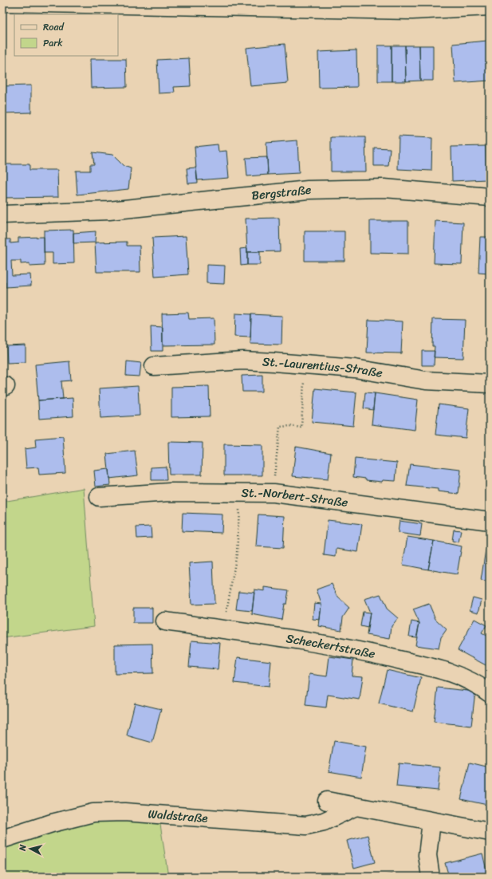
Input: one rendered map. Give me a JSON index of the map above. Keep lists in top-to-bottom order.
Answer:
{
  "streets": {
    "street": [
      "Bergstraße",
      "St.-Laurentius-Straße",
      "St.-Norbert-Straße",
      "Scheckertstraße",
      "Waldstraße"
    ]
  },
  "legend": ["Road", "Park"],
  "north": "left"
}
